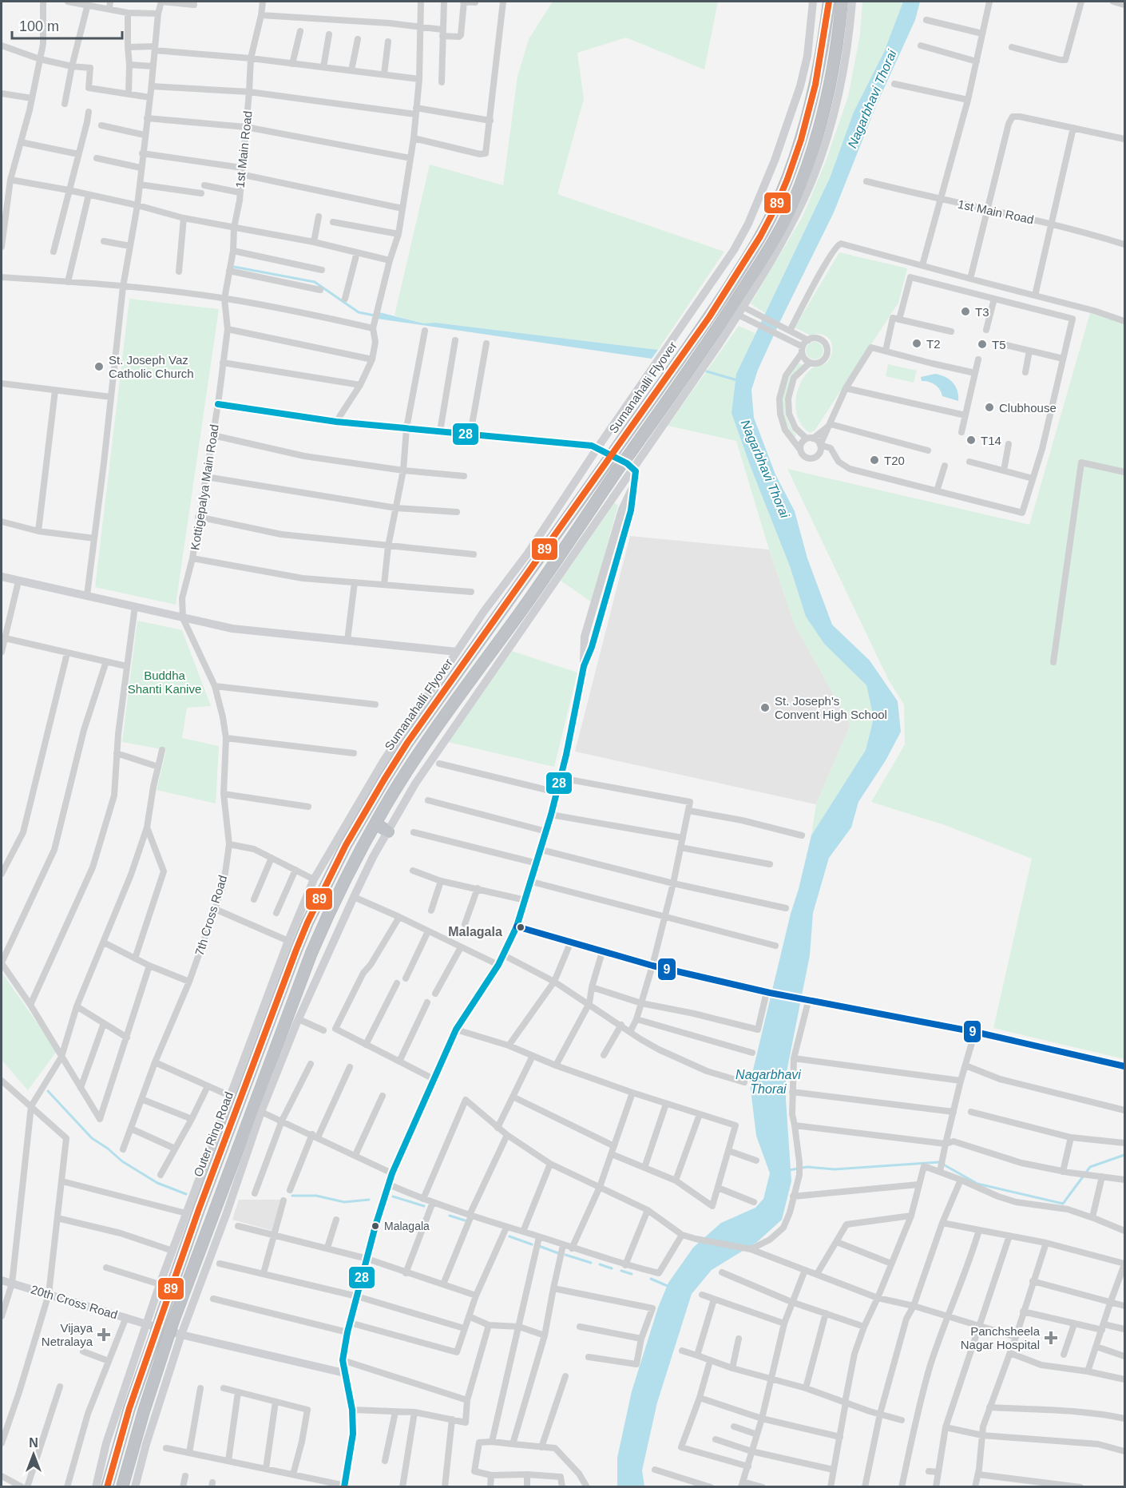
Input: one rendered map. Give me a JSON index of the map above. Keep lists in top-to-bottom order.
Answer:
{
  "streets": {
    "highway": ["Sumanahalli Flyover", "Outer Ring Road"],
    "street": [
      "1st Main Road",
      "Kottigepalya Main Road",
      "7th Cross Road",
      "20th Cross Road"
    ]
  },
  "crossings": [
    ["1st Main Road", "Kottigepalya Main Road"],
    ["Sumanahalli Flyover", "Outer Ring Road"],
    ["Kottigepalya Main Road", "7th Cross Road"]
  ],
  "districts": ["Malagala"],
  "water": ["Nagarbhavi Thorai"],
  "parks": ["Buddha Shanti Kanive"],
  "places": {
    "other": [
      "T3",
      "T2",
      "T5",
      "St. Joseph Vaz Catholic Church",
      "Clubhouse",
      "T14",
      "T20",
      "St. Joseph's Convent High School",
      "Malagala"
    ],
    "health": ["Vijaya Netralaya", "Panchsheela Nagar Hospital"]
  },
  "lines": ["transit line 89", "transit line 28", "transit line 9"],
  "scale_bar": "100 m",
  "north": "top"
}
